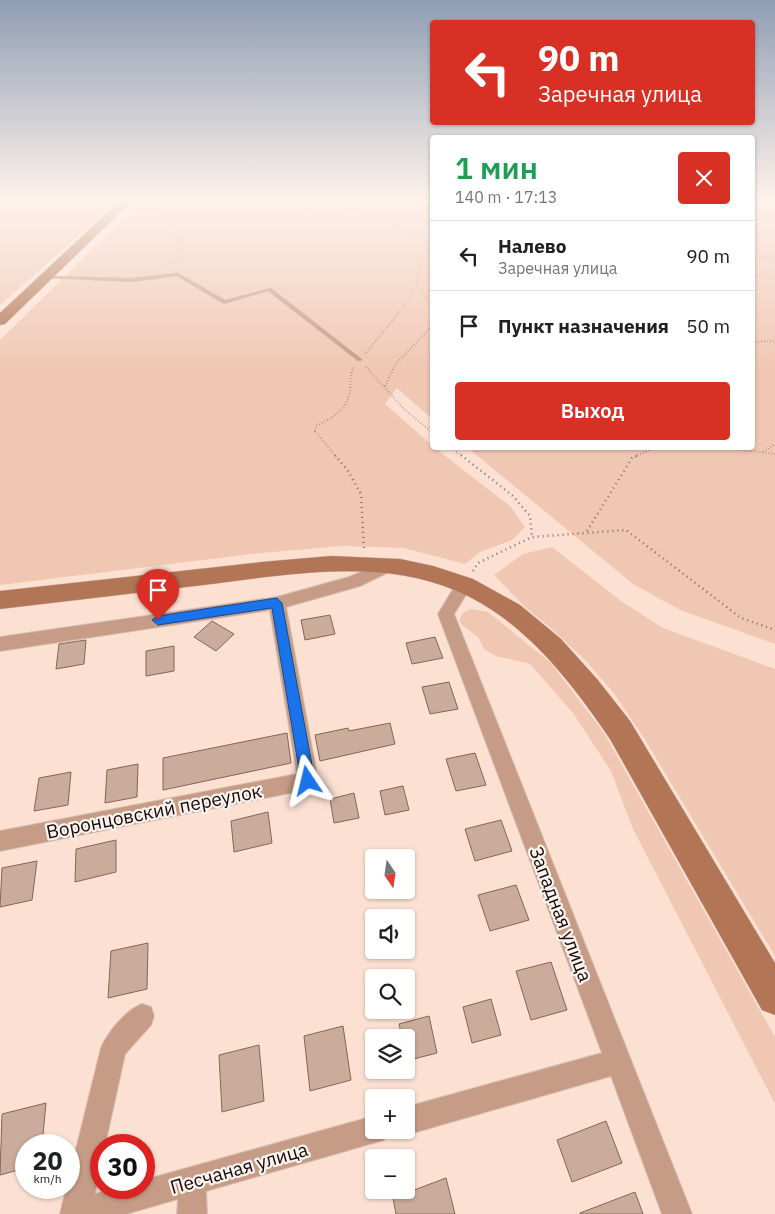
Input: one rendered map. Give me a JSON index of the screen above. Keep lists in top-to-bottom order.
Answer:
{
  "streets": {
    "street": ["Воронцовский переулок", "Западная улица", "Песчаная улица"]
  },
  "north": "bottom",
  "page": {
    "turn": ["90 m", "Заречная улица"],
    "heading": ["1 мин", "140 m · 17:13"],
    "list": [
      {
        "name": "Налево",
        "note": "Заречная улица",
        "value": "90 m"
      },
      {
        "name": "Пункт назначения",
        "value": "50 m"
      }
    ],
    "buttons": "Выход",
    "map_buttons": ["+", "−"],
    "speed": "20 km/h",
    "limit": "30"
  }
}
